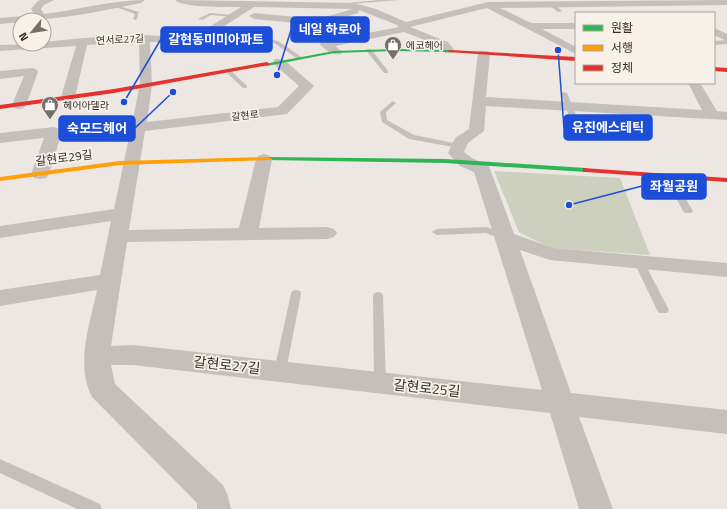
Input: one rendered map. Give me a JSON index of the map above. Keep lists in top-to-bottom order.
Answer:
{
  "streets": {
    "main road": ["갈현로29길"],
    "street": [
      "연서로27길",
      "갈현로",
      "갈현로27길",
      "갈현로25길"
    ]
  },
  "crossings": [
    ["갈현로27길", "갈현로25길"]
  ],
  "places": {
    "other": [
      "유진에스테틱",
      "네일 하로아",
      "숙모드헤어",
      "갈현동미미아파트",
      "좌월공원"
    ],
    "shop": ["에코헤어", "헤어아델라"]
  },
  "legend": ["원활", "서행", "정체"],
  "north": "bottom left"
}
